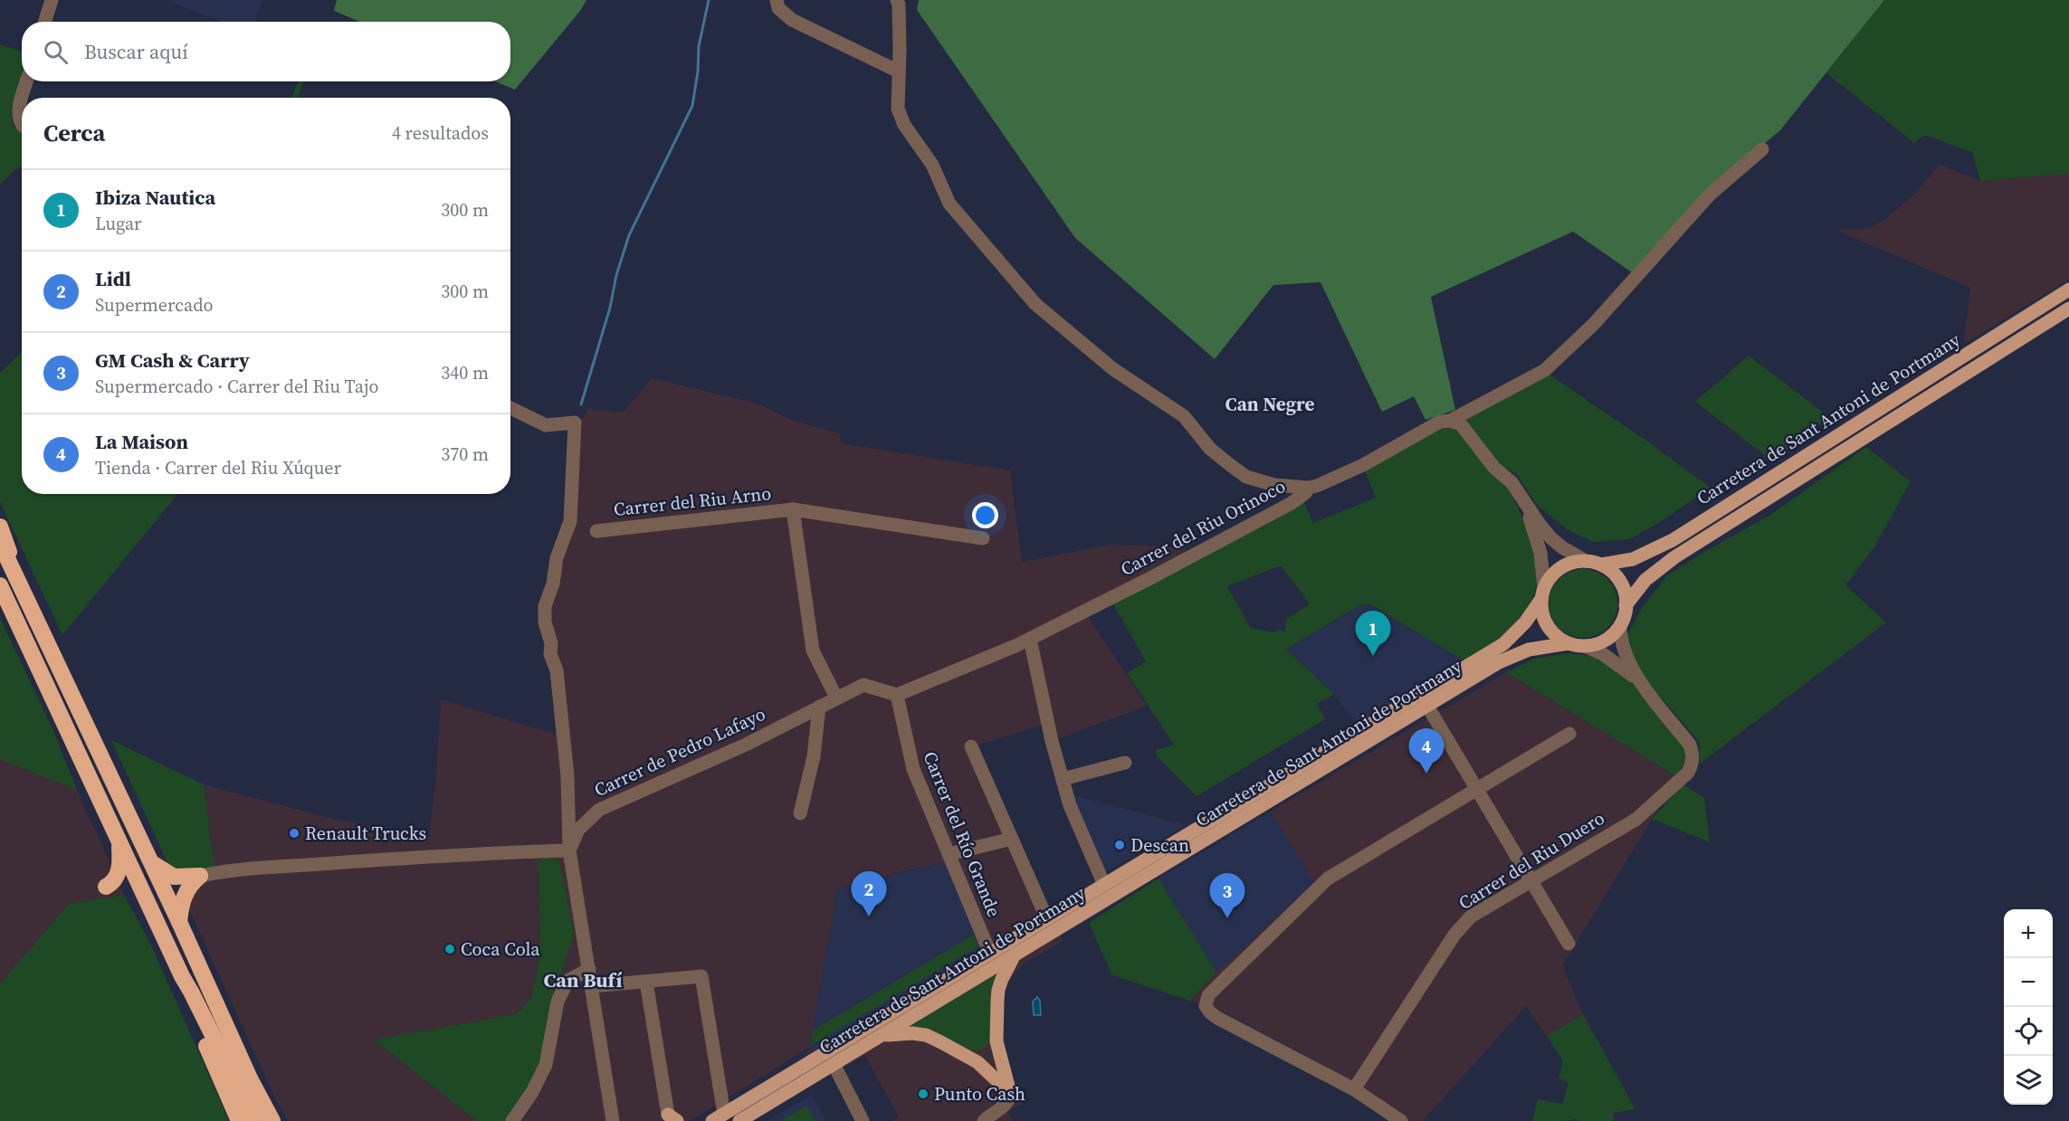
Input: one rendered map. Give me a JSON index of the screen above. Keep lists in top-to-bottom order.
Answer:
{
  "streets": {
    "main road": ["Carretera de Sant Antoni de Portmany"],
    "street": [
      "Carrer del Riu Arno",
      "Carrer del Riu Orinoco",
      "Carrer de Pedro Lafayo",
      "Carrer del Río Grande",
      "Carrer del Riu Duero"
    ]
  },
  "crossings": [
    ["Carretera de Sant Antoni de Portmany", "Carrer del Río Grande"],
    ["Carrer del Riu Arno", "Carrer de Pedro Lafayo"],
    ["Carrer del Riu Orinoco", "Carrer de Pedro Lafayo"],
    ["Carrer del Riu Orinoco", "Carrer del Río Grande"],
    ["Carrer de Pedro Lafayo", "Carrer del Río Grande"]
  ],
  "districts": ["Can Negre", "Can Bufí"],
  "places": [
    "Renault Trucks",
    "Descan",
    "Coca Cola",
    "Punto Cash"
  ],
  "page": {
    "search": "Buscar aquí",
    "heading": ["Cerca", "4 resultados"],
    "list": [
      {
        "mark": "1",
        "name": "Ibiza Nautica",
        "note": "Lugar",
        "value": "300 m"
      },
      {
        "mark": "2",
        "name": "Lidl",
        "note": "Supermercado",
        "value": "300 m"
      },
      {
        "mark": "3",
        "name": "GM Cash & Carry",
        "note": "Supermercado · Carrer del Riu Tajo",
        "value": "340 m"
      },
      {
        "mark": "4",
        "name": "La Maison",
        "note": "Tienda · Carrer del Riu Xúquer",
        "value": "370 m"
      }
    ],
    "pins": [
      "1",
      "4",
      "2",
      "3"
    ],
    "map_buttons": ["+", "−"]
  }
}
